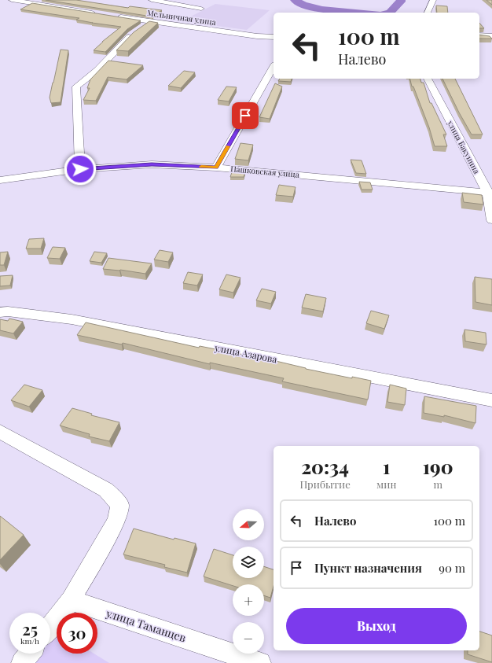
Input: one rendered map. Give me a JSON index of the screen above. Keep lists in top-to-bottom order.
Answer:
{
  "streets": {
    "street": [
      "Мельничная улица",
      "улица Бакунина",
      "Пашковская улица",
      "улица Азарова",
      "улица Таманцев"
    ]
  },
  "crossings": [
    ["улица Бакунина", "Пашковская улица"]
  ],
  "north": "left",
  "page": {
    "turn": ["100 m", "Налево"],
    "eta": [
      "20:34",
      "Прибытие",
      "1",
      "мин",
      "190",
      "m"
    ],
    "list": [
      {
        "name": "Налево",
        "value": "100 m"
      },
      {
        "name": "Пункт назначения",
        "value": "90 m"
      }
    ],
    "map_buttons": ["+", "−"],
    "buttons": "Выход",
    "speed": "25 km/h",
    "limit": "30"
  }
}
